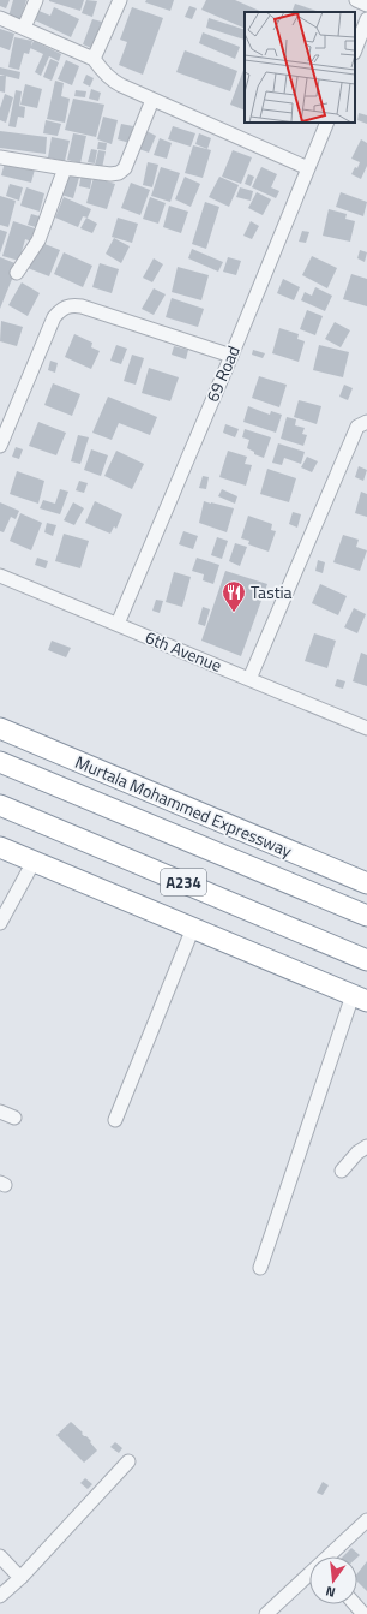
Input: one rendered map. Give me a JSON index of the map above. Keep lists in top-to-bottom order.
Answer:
{
  "streets": {
    "highway": ["Murtala Mohammed Expressway", "A234"],
    "street": ["69 Road", "6th Avenue"]
  },
  "crossings": [
    ["69 Road", "6th Avenue"]
  ],
  "places": {
    "restaurant": ["Tastia"]
  },
  "north": "bottom"
}
